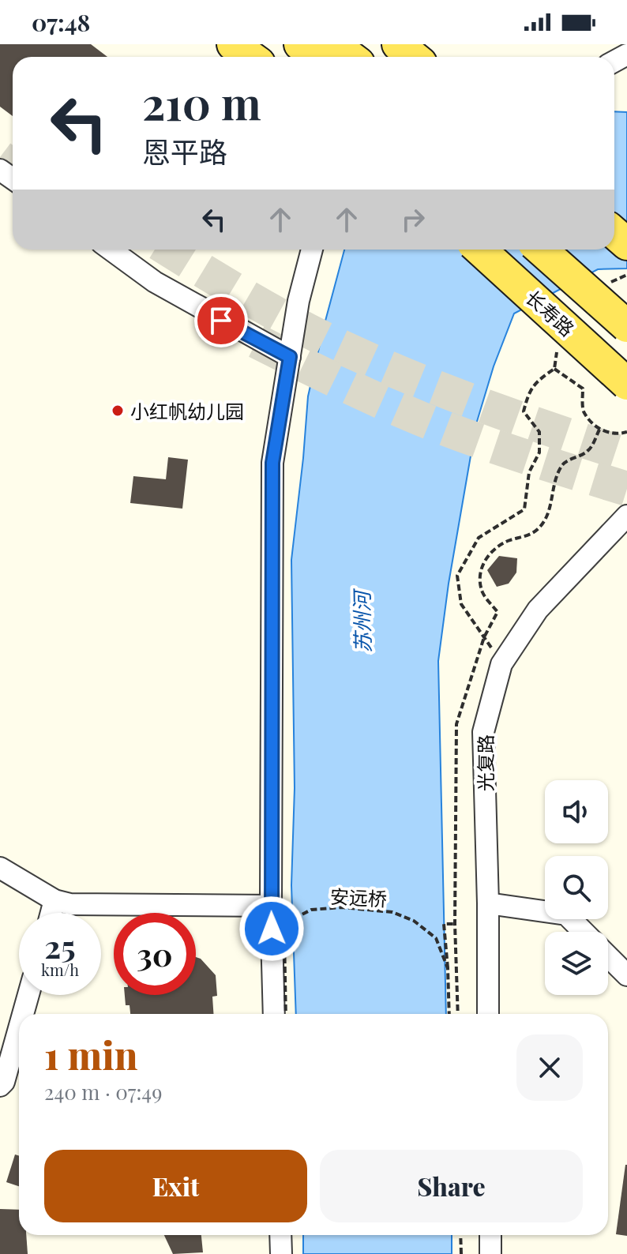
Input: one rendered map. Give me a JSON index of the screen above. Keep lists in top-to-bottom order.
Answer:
{
  "streets": {
    "main road": ["长寿路"],
    "street": ["光复路"],
    "path": ["安远桥"]
  },
  "water": ["苏州河"],
  "places": ["小红帆幼儿园"],
  "page": {
    "status": "07:48",
    "turn": ["210 m", "恩平路"],
    "speed": "25 km/h",
    "limit": "30",
    "heading": ["1 min", "240 m · 07:49"],
    "buttons": ["Exit", "Share"]
  }
}
